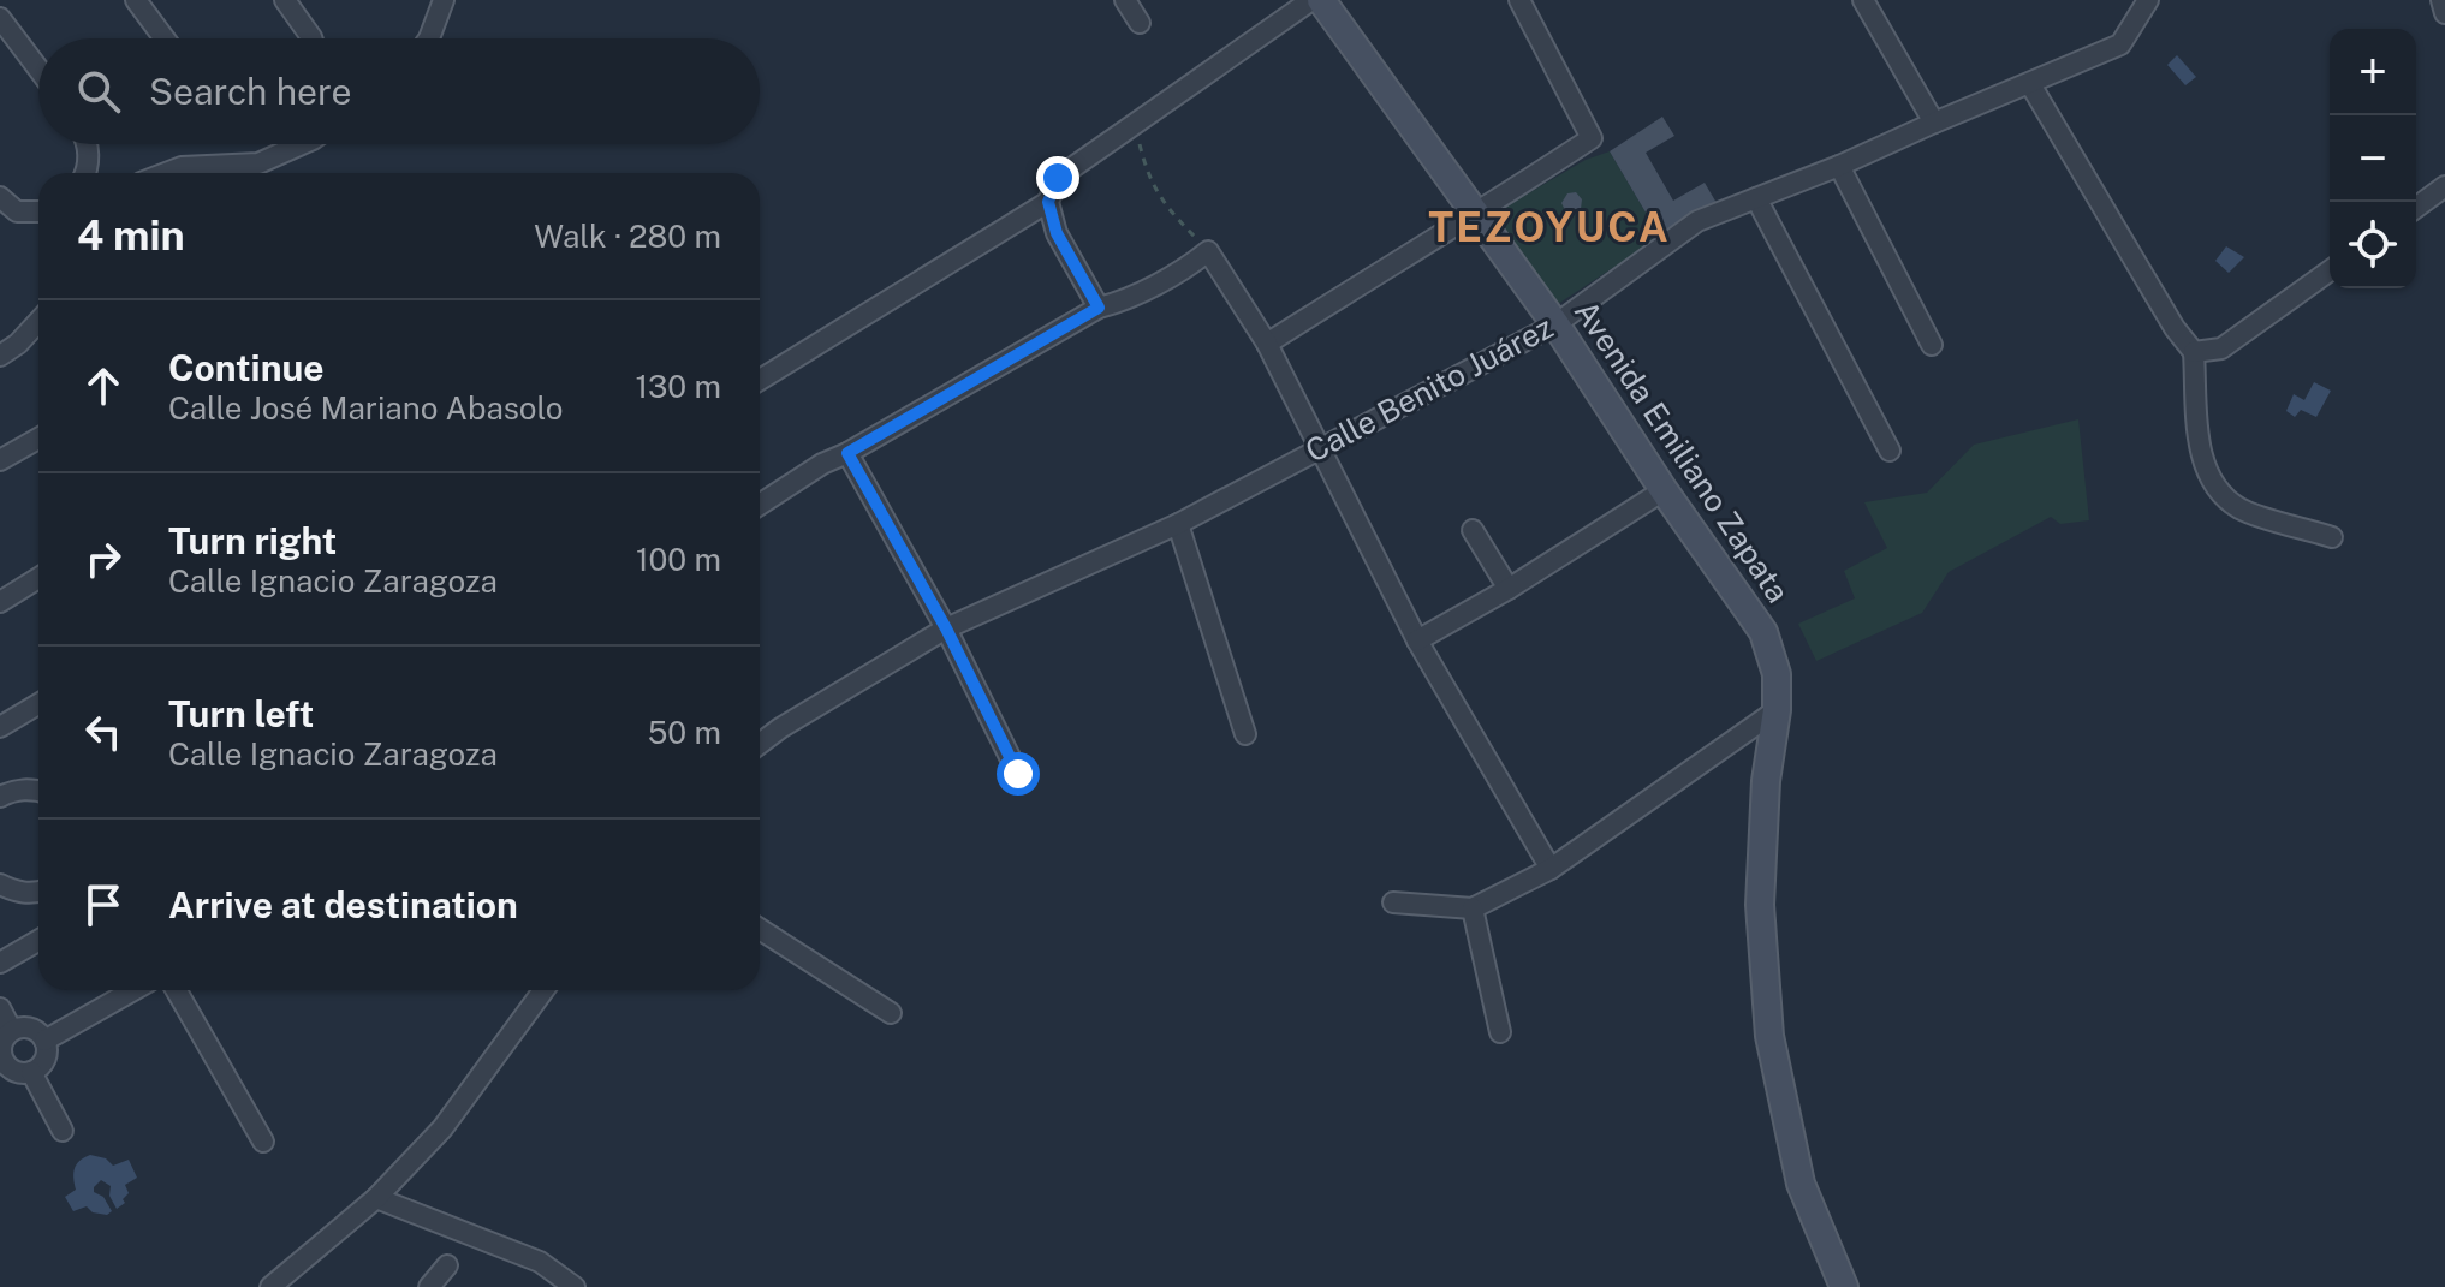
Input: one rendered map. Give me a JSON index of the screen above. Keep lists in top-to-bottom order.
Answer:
{
  "streets": {
    "street": ["Calle Benito Juárez", "Avenida Emiliano Zapata"]
  },
  "crossings": [
    ["Calle Benito Juárez", "Avenida Emiliano Zapata"]
  ],
  "districts": ["TEZOYUCA"],
  "page": {
    "map_buttons": ["+", "−"],
    "search": "Search here",
    "heading": ["4 min", "Walk · 280 m"],
    "list": [
      ["Continue", "Calle José Mariano Abasolo", "130 m"],
      ["Turn right", "Calle Ignacio Zaragoza", "100 m"],
      ["Turn left", "Calle Ignacio Zaragoza", "50 m"],
      "Arrive at destination"
    ]
  }
}
